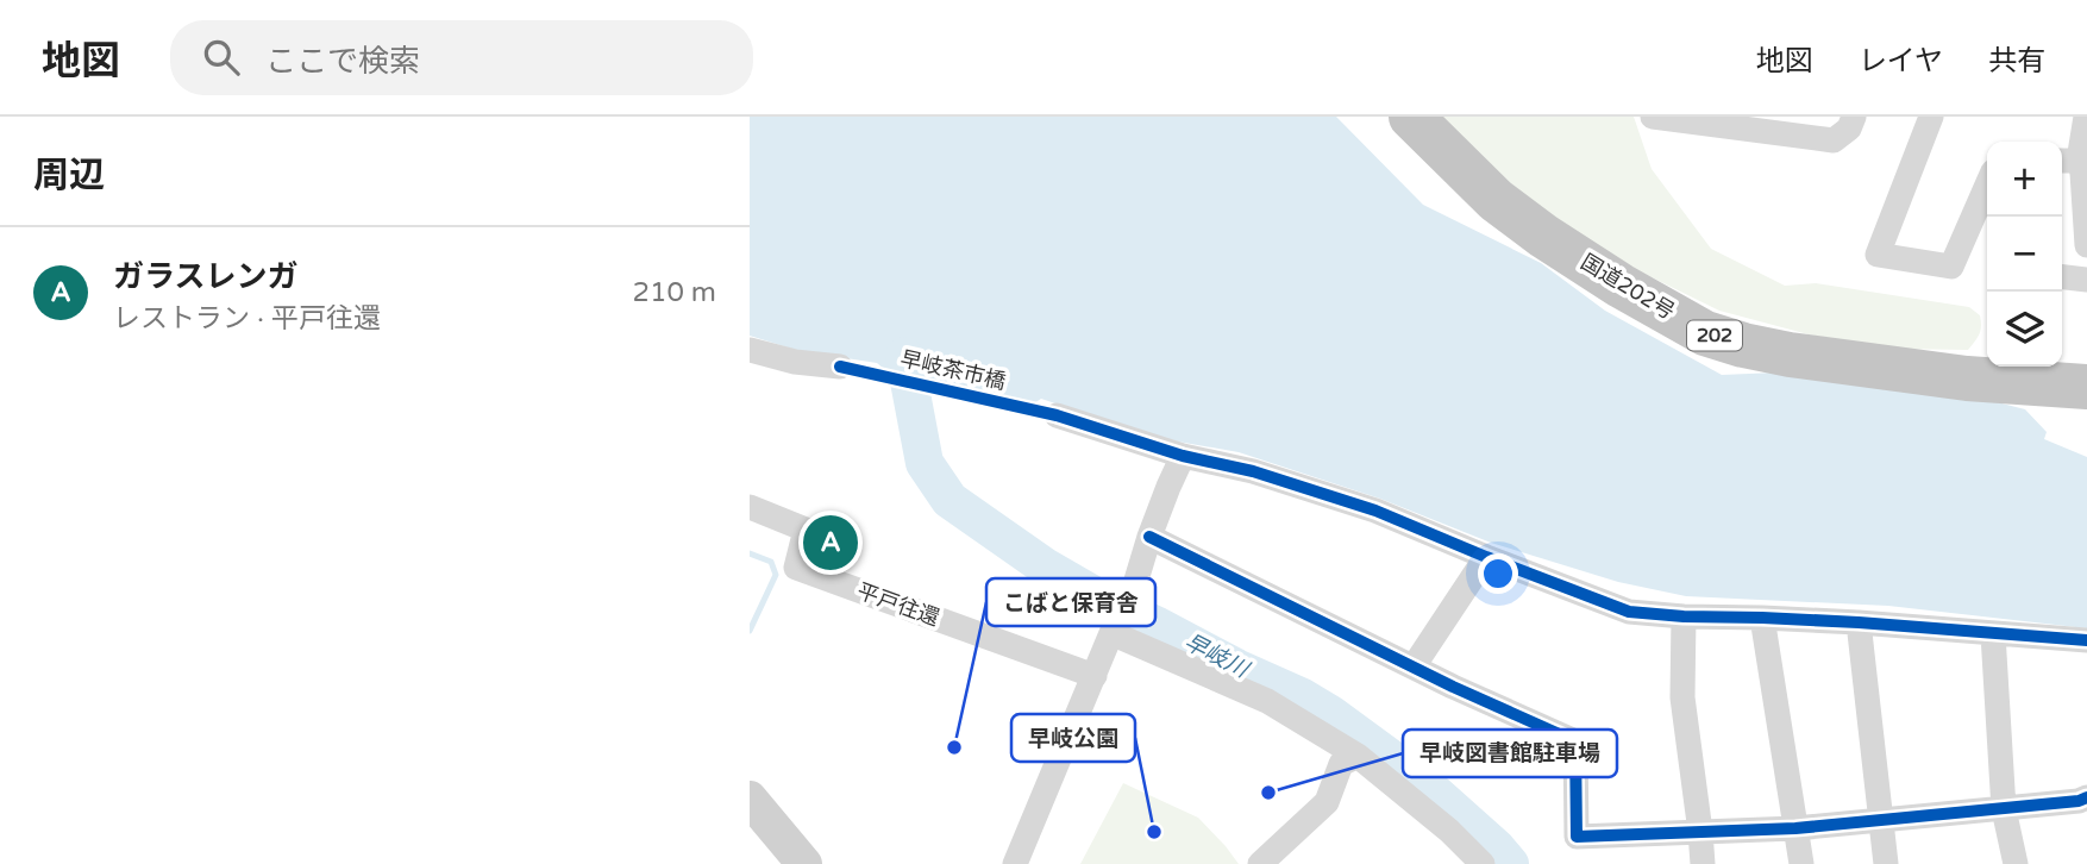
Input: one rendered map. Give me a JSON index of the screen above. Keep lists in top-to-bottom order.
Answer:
{
  "streets": {
    "highway": ["国道202号", "202"],
    "street": ["平戸往還"],
    "cycle path": ["早岐茶市橋"]
  },
  "water": ["早岐川"],
  "places": ["こばと保育舎", "早岐図書館駐車場", "早岐公園"],
  "page": {
    "header": "地図",
    "search": "ここで検索",
    "nav": ["地図", "レイヤ", "共有"],
    "heading": "周辺",
    "map_buttons": ["+", "−"],
    "list": [
      {
        "mark": "A",
        "name": "ガラスレンガ",
        "note": "レストラン · 平戸往還",
        "value": "210 m"
      }
    ],
    "pins": "A"
  }
}
